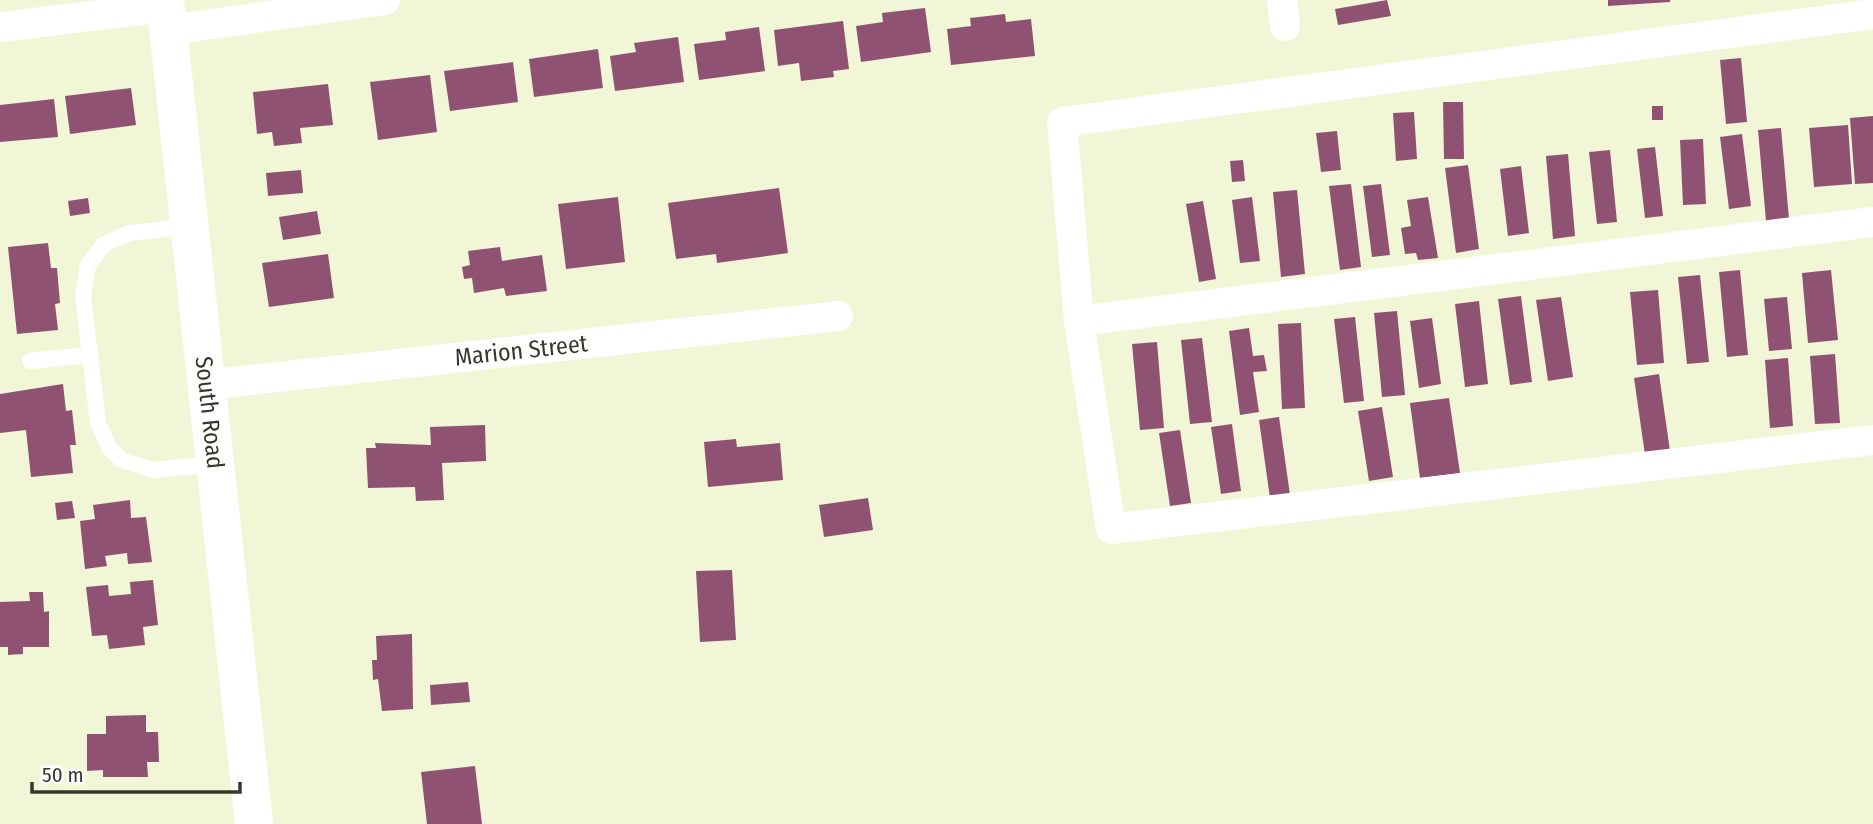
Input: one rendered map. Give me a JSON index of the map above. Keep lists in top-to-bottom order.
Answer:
{
  "streets": {
    "street": ["Marion Street", "South Road"]
  },
  "crossings": [
    ["Marion Street", "South Road"]
  ],
  "scale_bar": "50 m"
}
